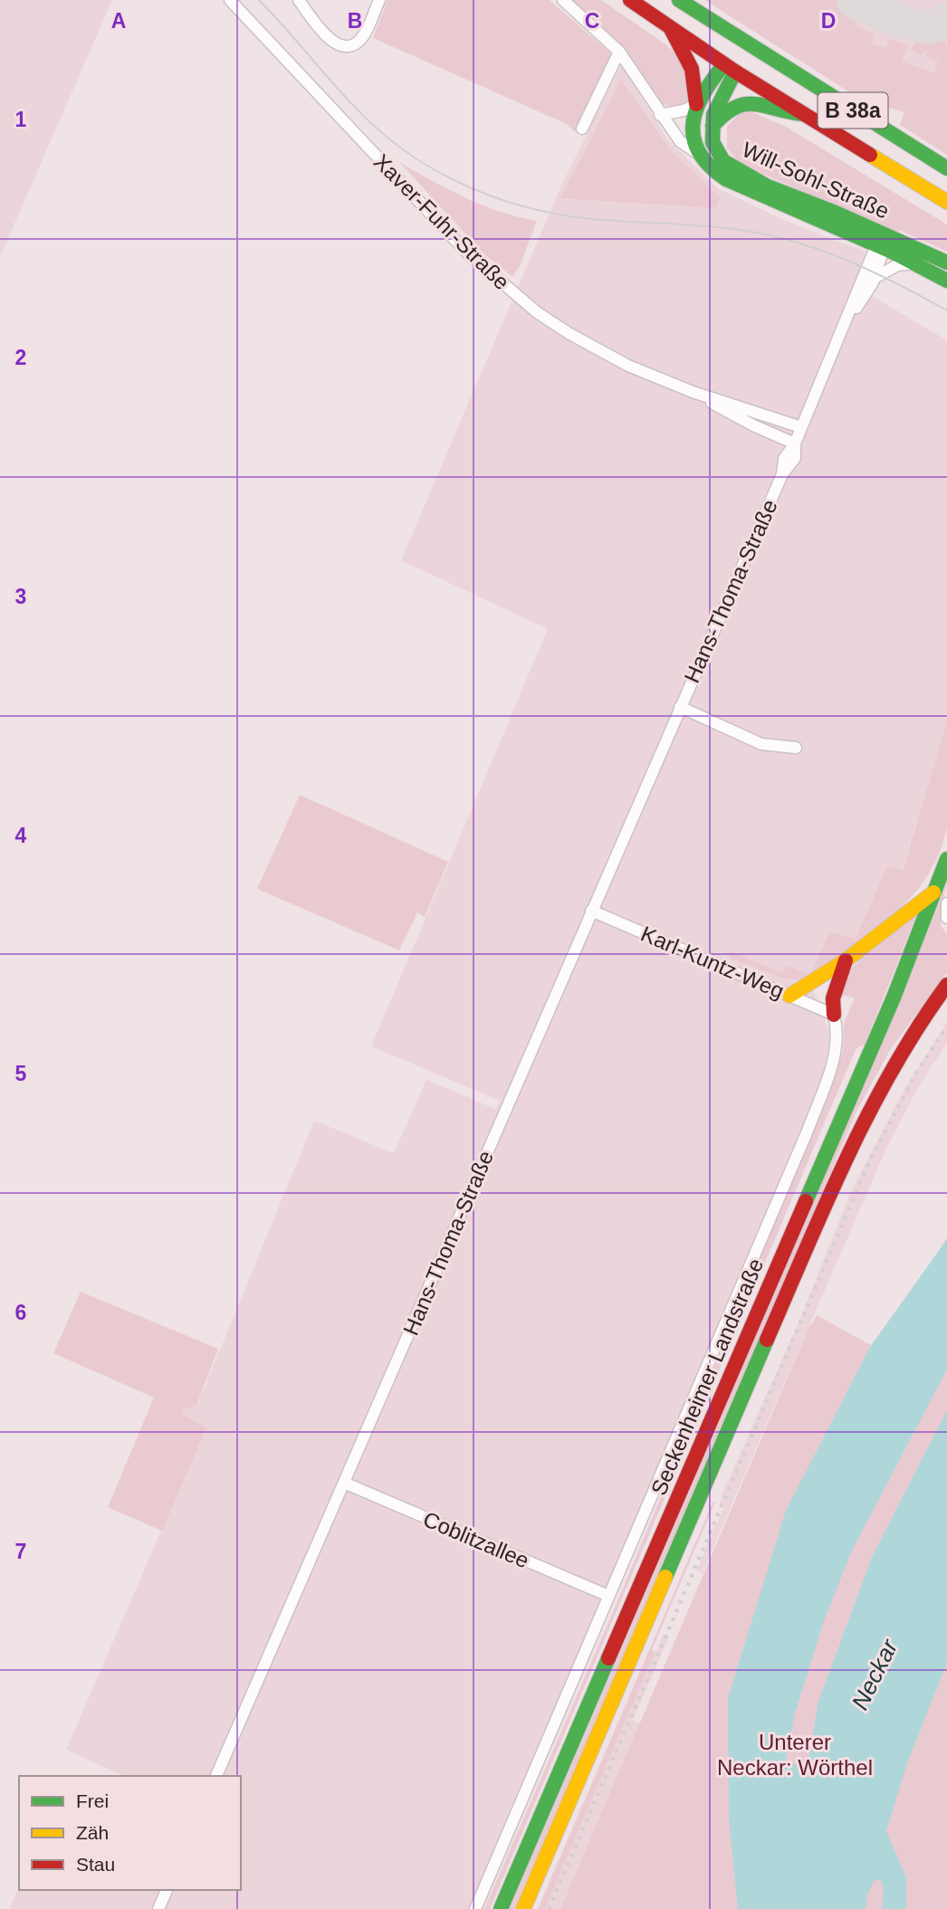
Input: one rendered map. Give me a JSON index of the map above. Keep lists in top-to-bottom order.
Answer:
{
  "streets": {
    "main road": ["B 38a", "Will-Sohl-Straße", "Seckenheimer Landstraße"],
    "street": [
      "Xaver-Fuhr-Straße",
      "Hans-Thoma-Straße",
      "Karl-Kuntz-Weg",
      "Coblitzallee"
    ]
  },
  "crossings": [
    ["Will-Sohl-Straße", "Hans-Thoma-Straße"],
    ["Xaver-Fuhr-Straße", "Hans-Thoma-Straße"],
    ["Hans-Thoma-Straße", "Karl-Kuntz-Weg"],
    ["Hans-Thoma-Straße", "Coblitzallee"],
    ["Karl-Kuntz-Weg", "Seckenheimer Landstraße"],
    ["Seckenheimer Landstraße", "Coblitzallee"]
  ],
  "water": ["Neckar"],
  "parks": ["Unterer Neckar: Wörthel"],
  "legend": ["Frei", "Zäh", "Stau"],
  "grid": {
    "columns": [
      "A",
      "B",
      "C",
      "D"
    ],
    "rows": [
      "1",
      "2",
      "3",
      "4",
      "5",
      "6",
      "7"
    ]
  }
}
